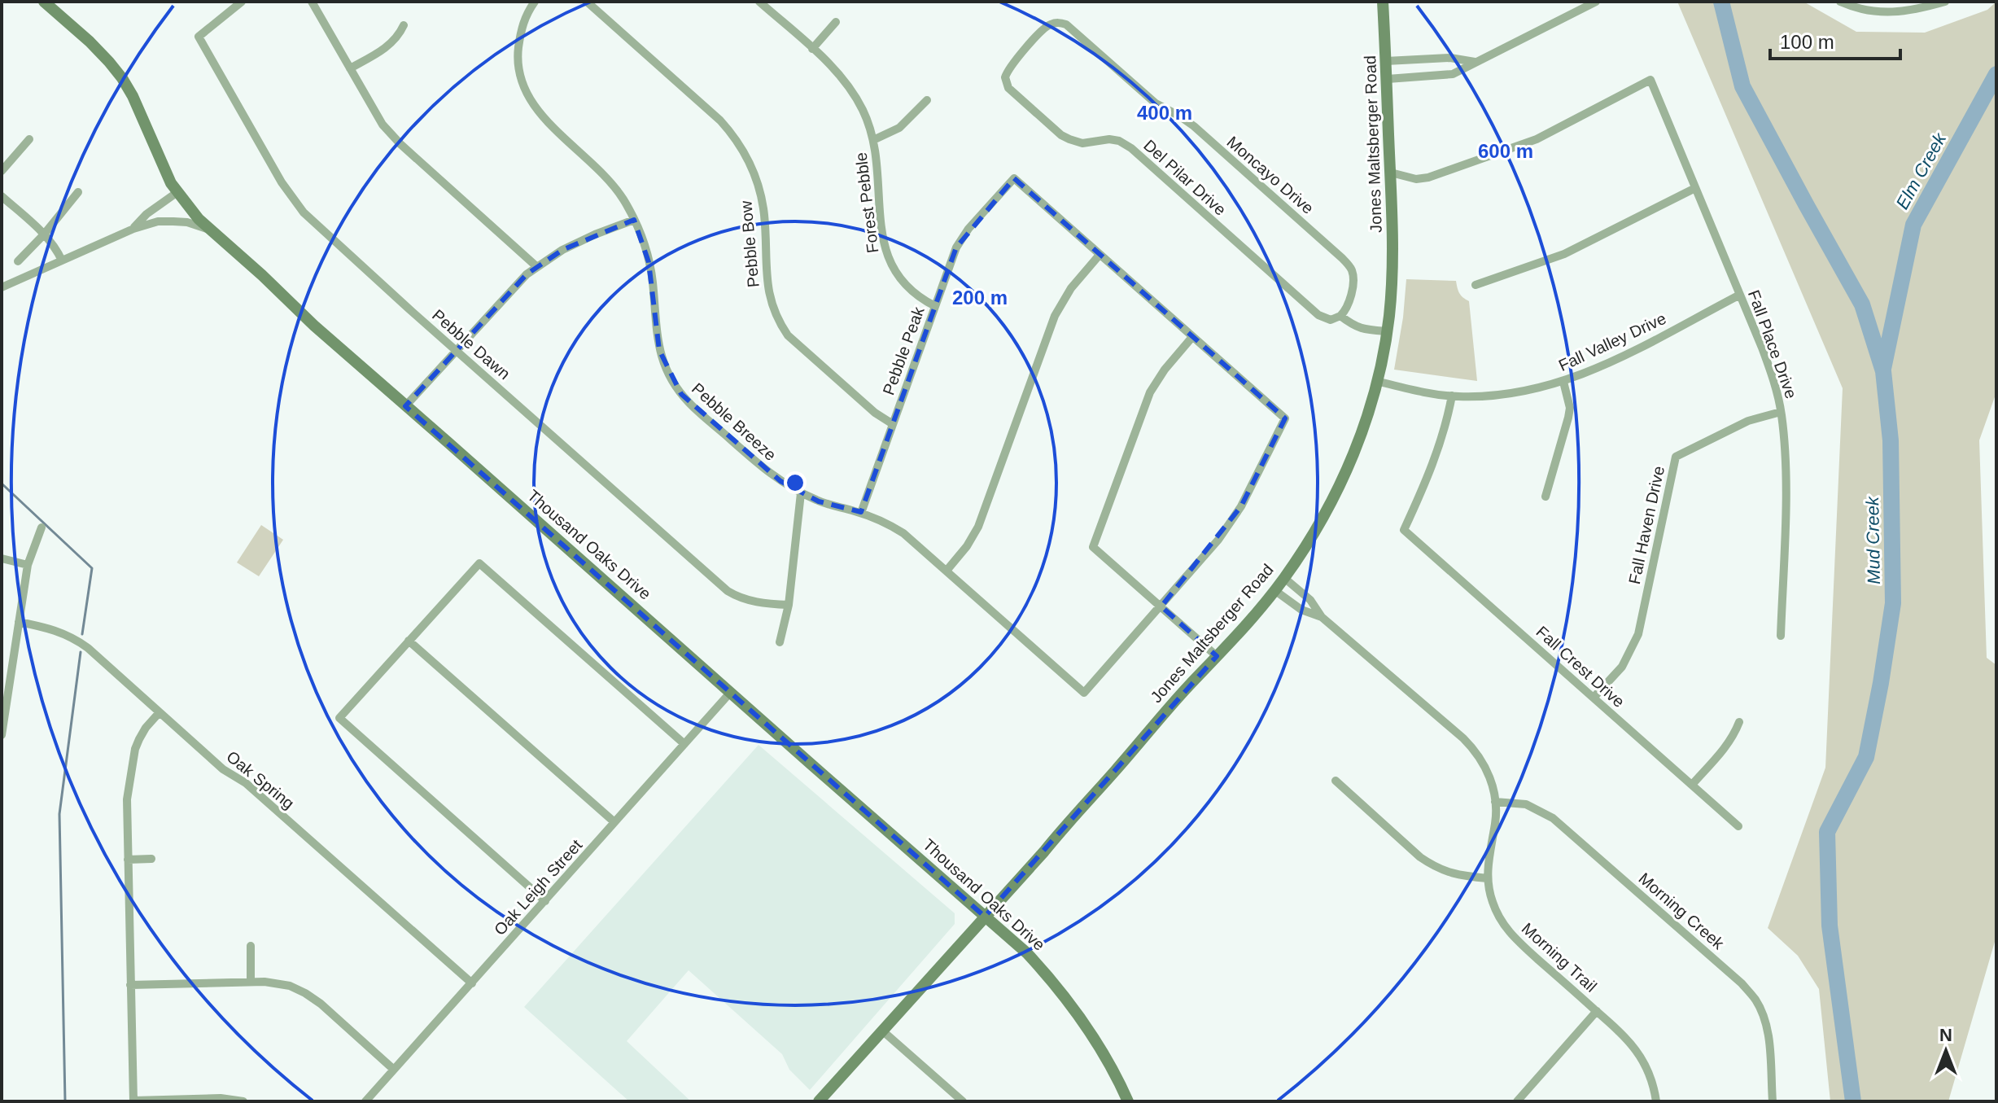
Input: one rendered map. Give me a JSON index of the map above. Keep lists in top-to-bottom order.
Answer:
{
  "streets": {
    "main road": ["Jones Maltsberger Road", "Thousand Oaks Drive"],
    "street": [
      "Moncayo Drive",
      "Del Pilar Drive",
      "Forest Pebble",
      "Pebble Bow",
      "Fall Valley Drive",
      "Pebble Dawn",
      "Fall Place Drive",
      "Pebble Peak",
      "Pebble Breeze",
      "Fall Haven Drive",
      "Fall Crest Drive",
      "Oak Spring",
      "Oak Leigh Street",
      "Morning Creek",
      "Morning Trail"
    ]
  },
  "crossings": [
    ["Jones Maltsberger Road", "Fall Valley Drive"],
    ["Jones Maltsberger Road", "Fall Place Drive"],
    ["Jones Maltsberger Road", "Thousand Oaks Drive"],
    ["Jones Maltsberger Road", "Morning Trail"],
    ["Moncayo Drive", "Del Pilar Drive"],
    ["Forest Pebble", "Pebble Peak"],
    ["Pebble Bow", "Pebble Peak"],
    ["Fall Valley Drive", "Fall Place Drive"],
    ["Fall Valley Drive", "Fall Crest Drive"],
    ["Fall Place Drive", "Fall Haven Drive"],
    ["Pebble Peak", "Pebble Breeze"],
    ["Fall Haven Drive", "Fall Crest Drive"],
    ["Thousand Oaks Drive", "Oak Leigh Street"],
    ["Oak Spring", "Oak Leigh Street"],
    ["Morning Creek", "Morning Trail"]
  ],
  "water": ["Elm Creek", "Mud Creek"],
  "scale_bar": "100 m",
  "north": "top",
  "rings": ["400 m", "600 m", "200 m"]
}
